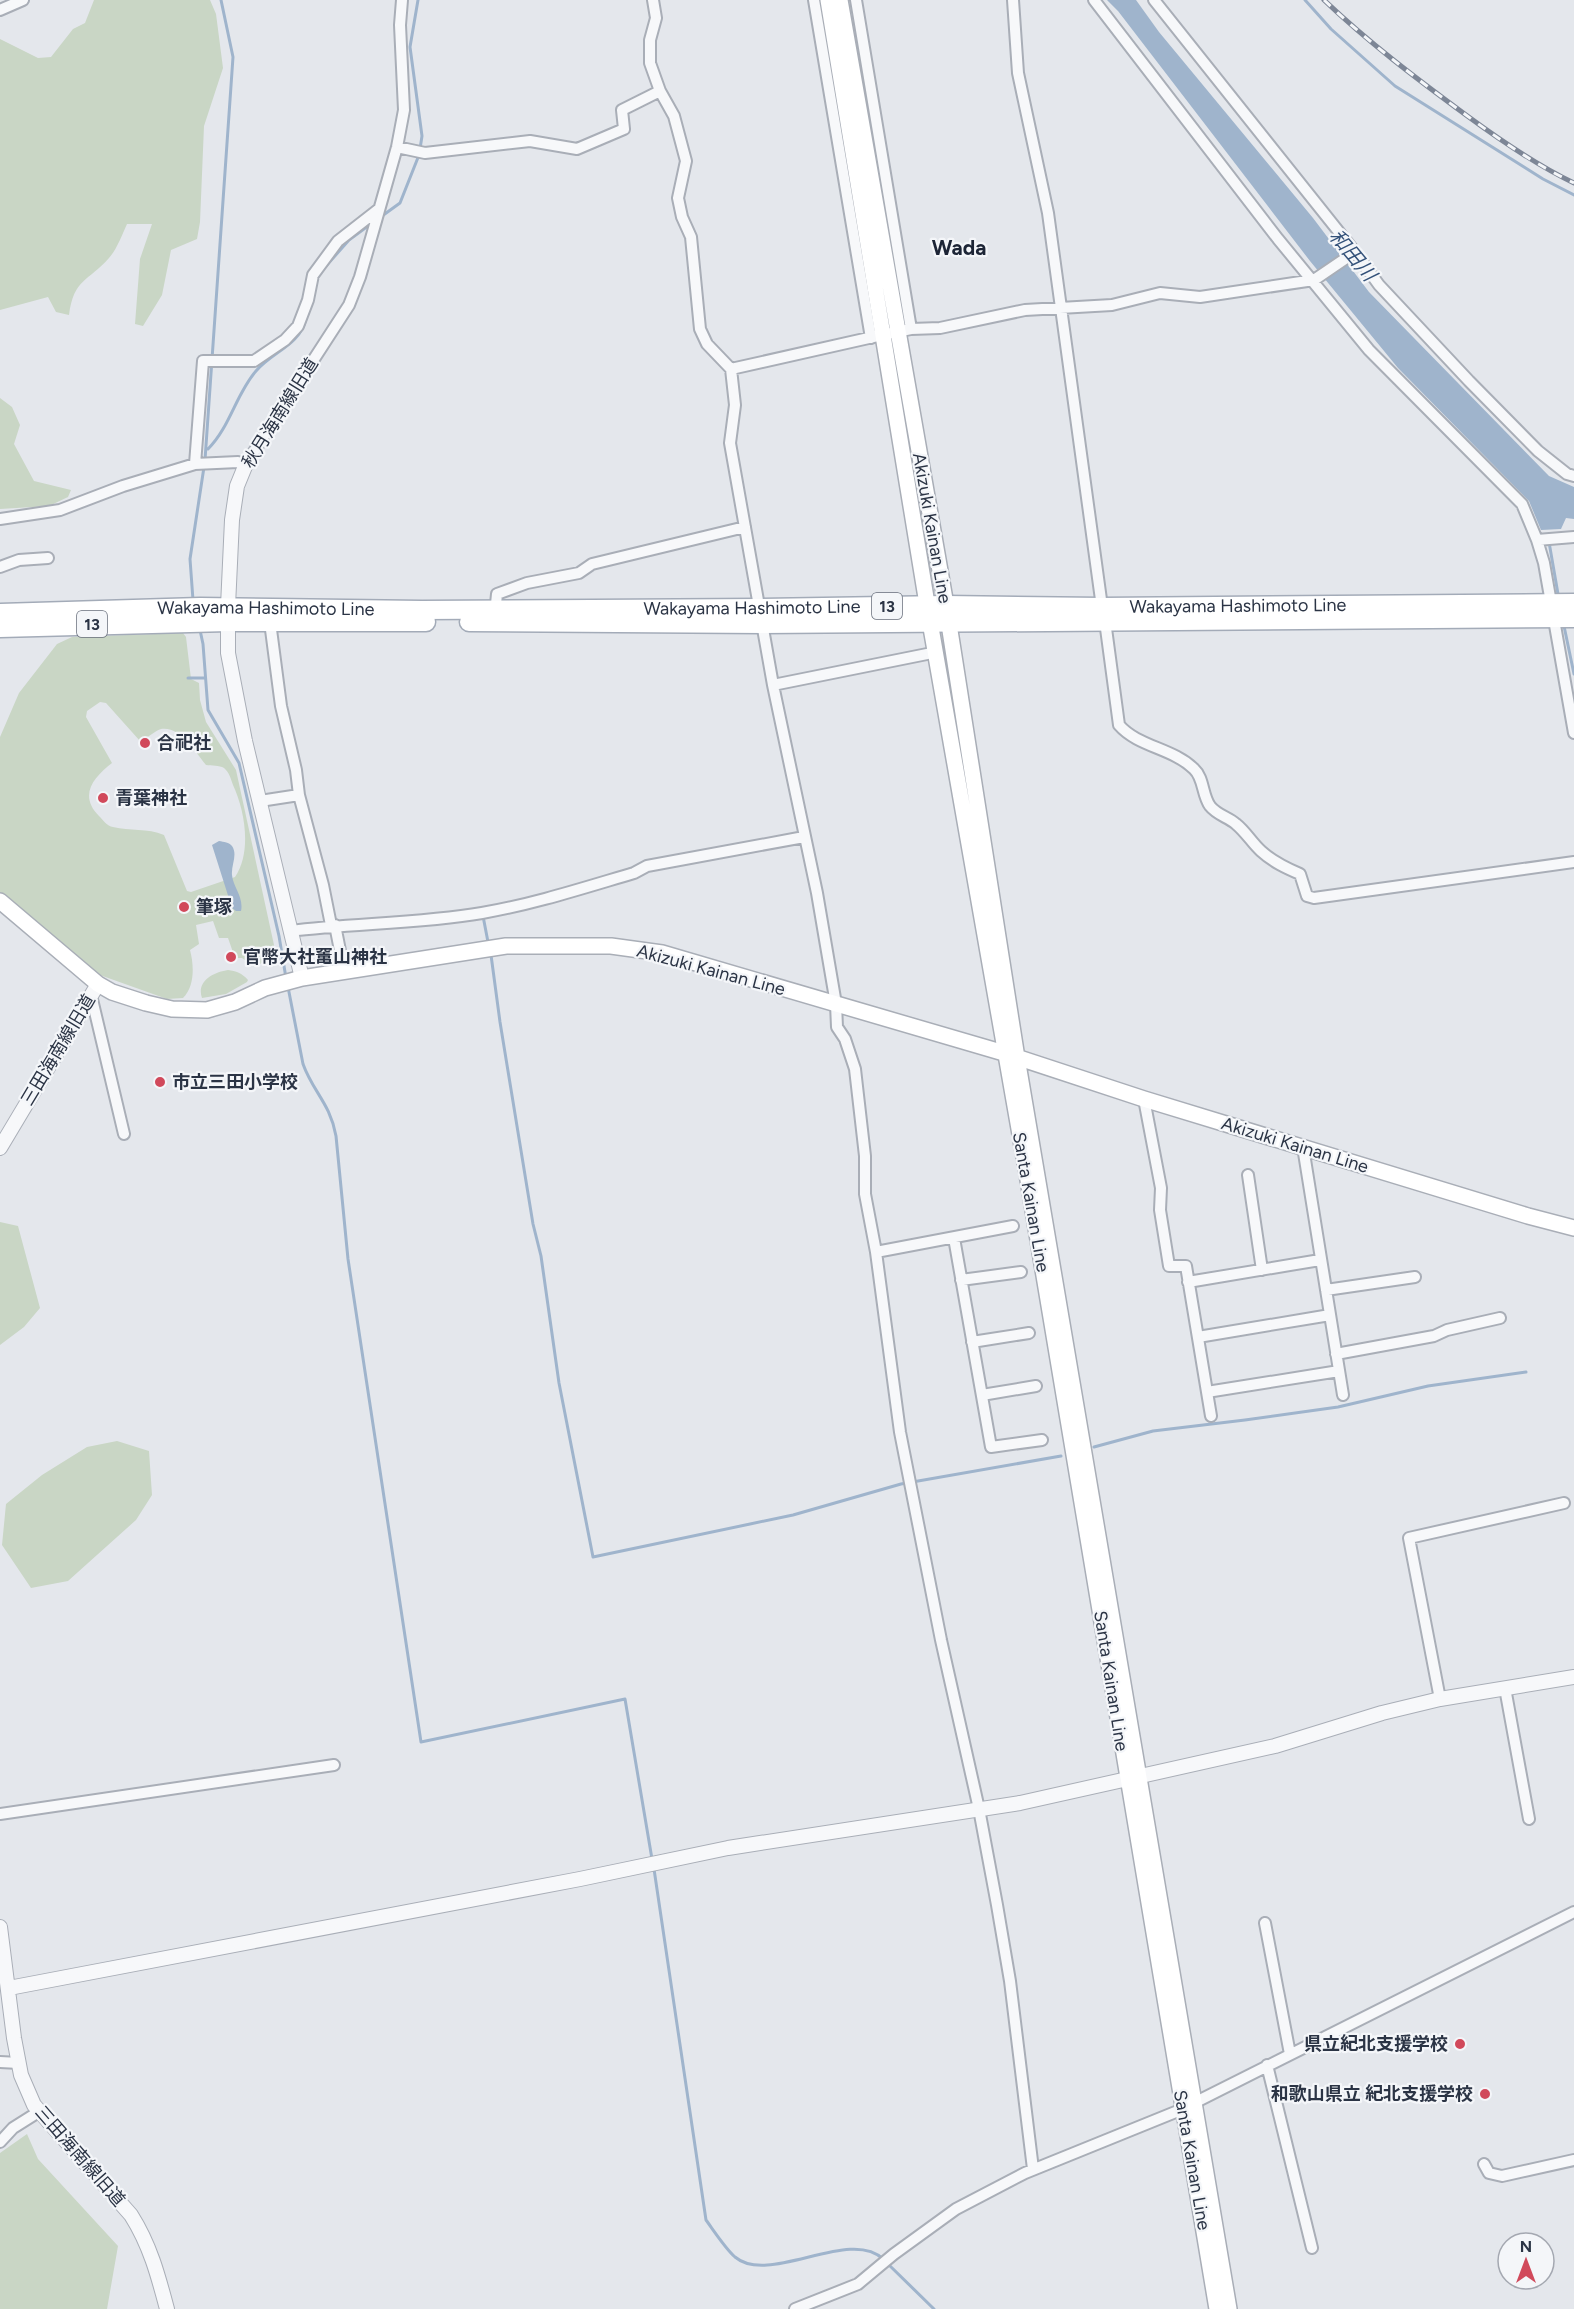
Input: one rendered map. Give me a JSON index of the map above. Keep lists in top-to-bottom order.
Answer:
{
  "streets": {
    "main road": [
      "Akizuki Kainan Line",
      "13",
      "Wakayama Hashimoto Line",
      "Santa Kainan Line"
    ],
    "street": ["秋月海南線旧道", "三田海南線旧道"]
  },
  "crossings": [
    ["秋月海南線旧道", "Akizuki Kainan Line"],
    ["秋月海南線旧道", "Wakayama Hashimoto Line"],
    ["Akizuki Kainan Line", "Wakayama Hashimoto Line"],
    ["Akizuki Kainan Line", "三田海南線旧道"],
    ["Akizuki Kainan Line", "Santa Kainan Line"]
  ],
  "districts": ["Wada"],
  "water": ["和田川"],
  "places": [
    "合祀社",
    "青葉神社",
    "筆塚",
    "官幣大社竃山神社",
    "市立三田小学校",
    "県立紀北支援学校",
    "和歌山県立 紀北支援学校"
  ],
  "north": "top"
}
